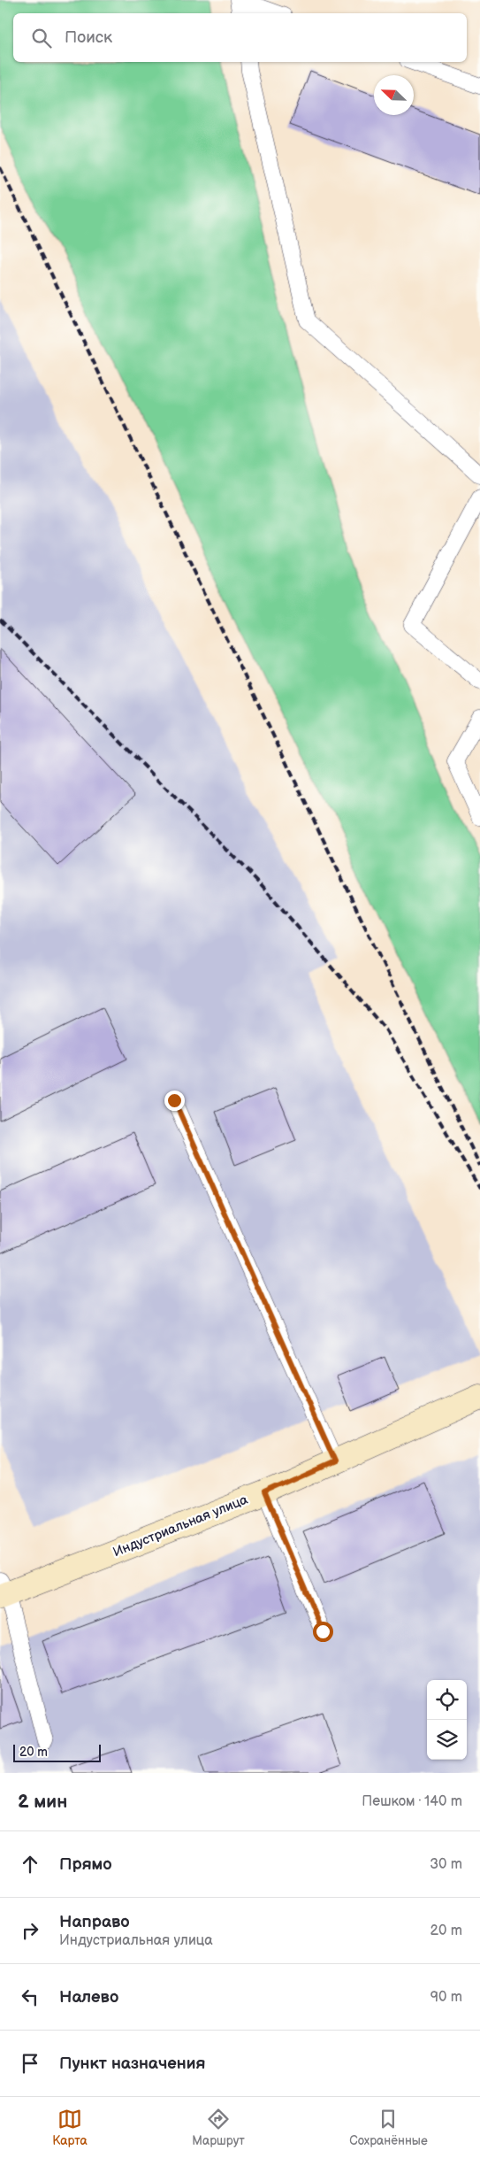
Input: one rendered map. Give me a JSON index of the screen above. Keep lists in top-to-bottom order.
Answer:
{
  "streets": {
    "main road": ["Индустриальная улица"]
  },
  "scale_bar": "20 m",
  "north": "top left",
  "page": {
    "search": "Поиск",
    "scale": "20 m",
    "heading": ["2 мин", "Пешком · 140 m"],
    "list": [
      ["Прямо", "30 m"],
      ["Направо", "Индустриальная улица", "20 m"],
      ["Налево", "90 m"],
      "Пункт назначения"
    ],
    "nav": ["Карта", "Маршрут", "Сохранённые"]
  }
}
